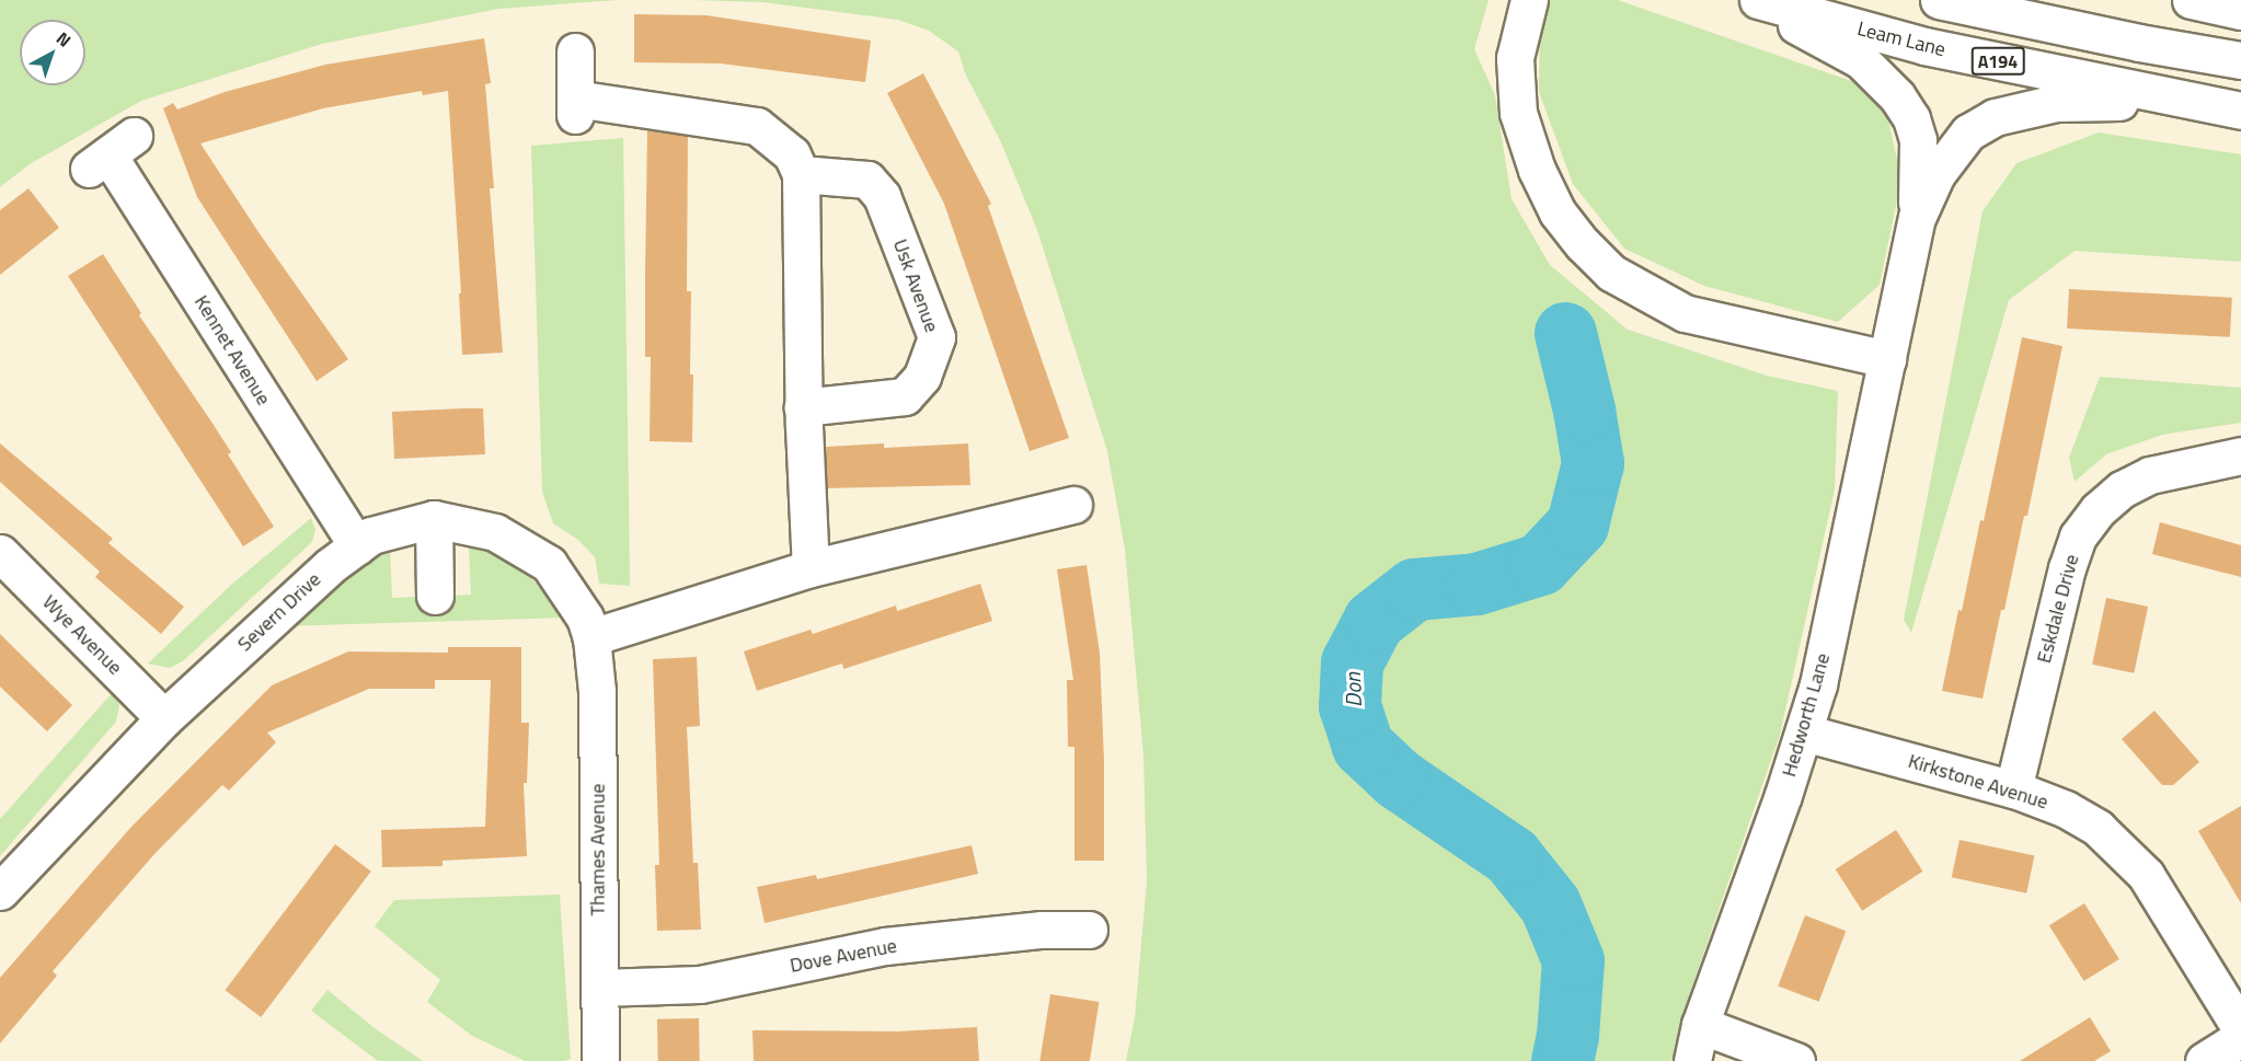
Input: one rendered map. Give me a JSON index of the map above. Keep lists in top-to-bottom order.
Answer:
{
  "streets": {
    "main road": [
      "Leam Lane",
      "A194",
      "Usk Avenue",
      "Kennet Avenue",
      "Eskdale Drive",
      "Severn Drive",
      "Wye Avenue",
      "Hedworth Lane",
      "Kirkstone Avenue",
      "Thames Avenue",
      "Dove Avenue"
    ]
  },
  "crossings": [
    ["Leam Lane", "A194"],
    ["A194", "Hedworth Lane"],
    ["Kennet Avenue", "Severn Drive"],
    ["Eskdale Drive", "Kirkstone Avenue"],
    ["Severn Drive", "Wye Avenue"],
    ["Severn Drive", "Thames Avenue"],
    ["Hedworth Lane", "Kirkstone Avenue"],
    ["Thames Avenue", "Dove Avenue"]
  ],
  "water": ["Don"],
  "north": "top right"
}
